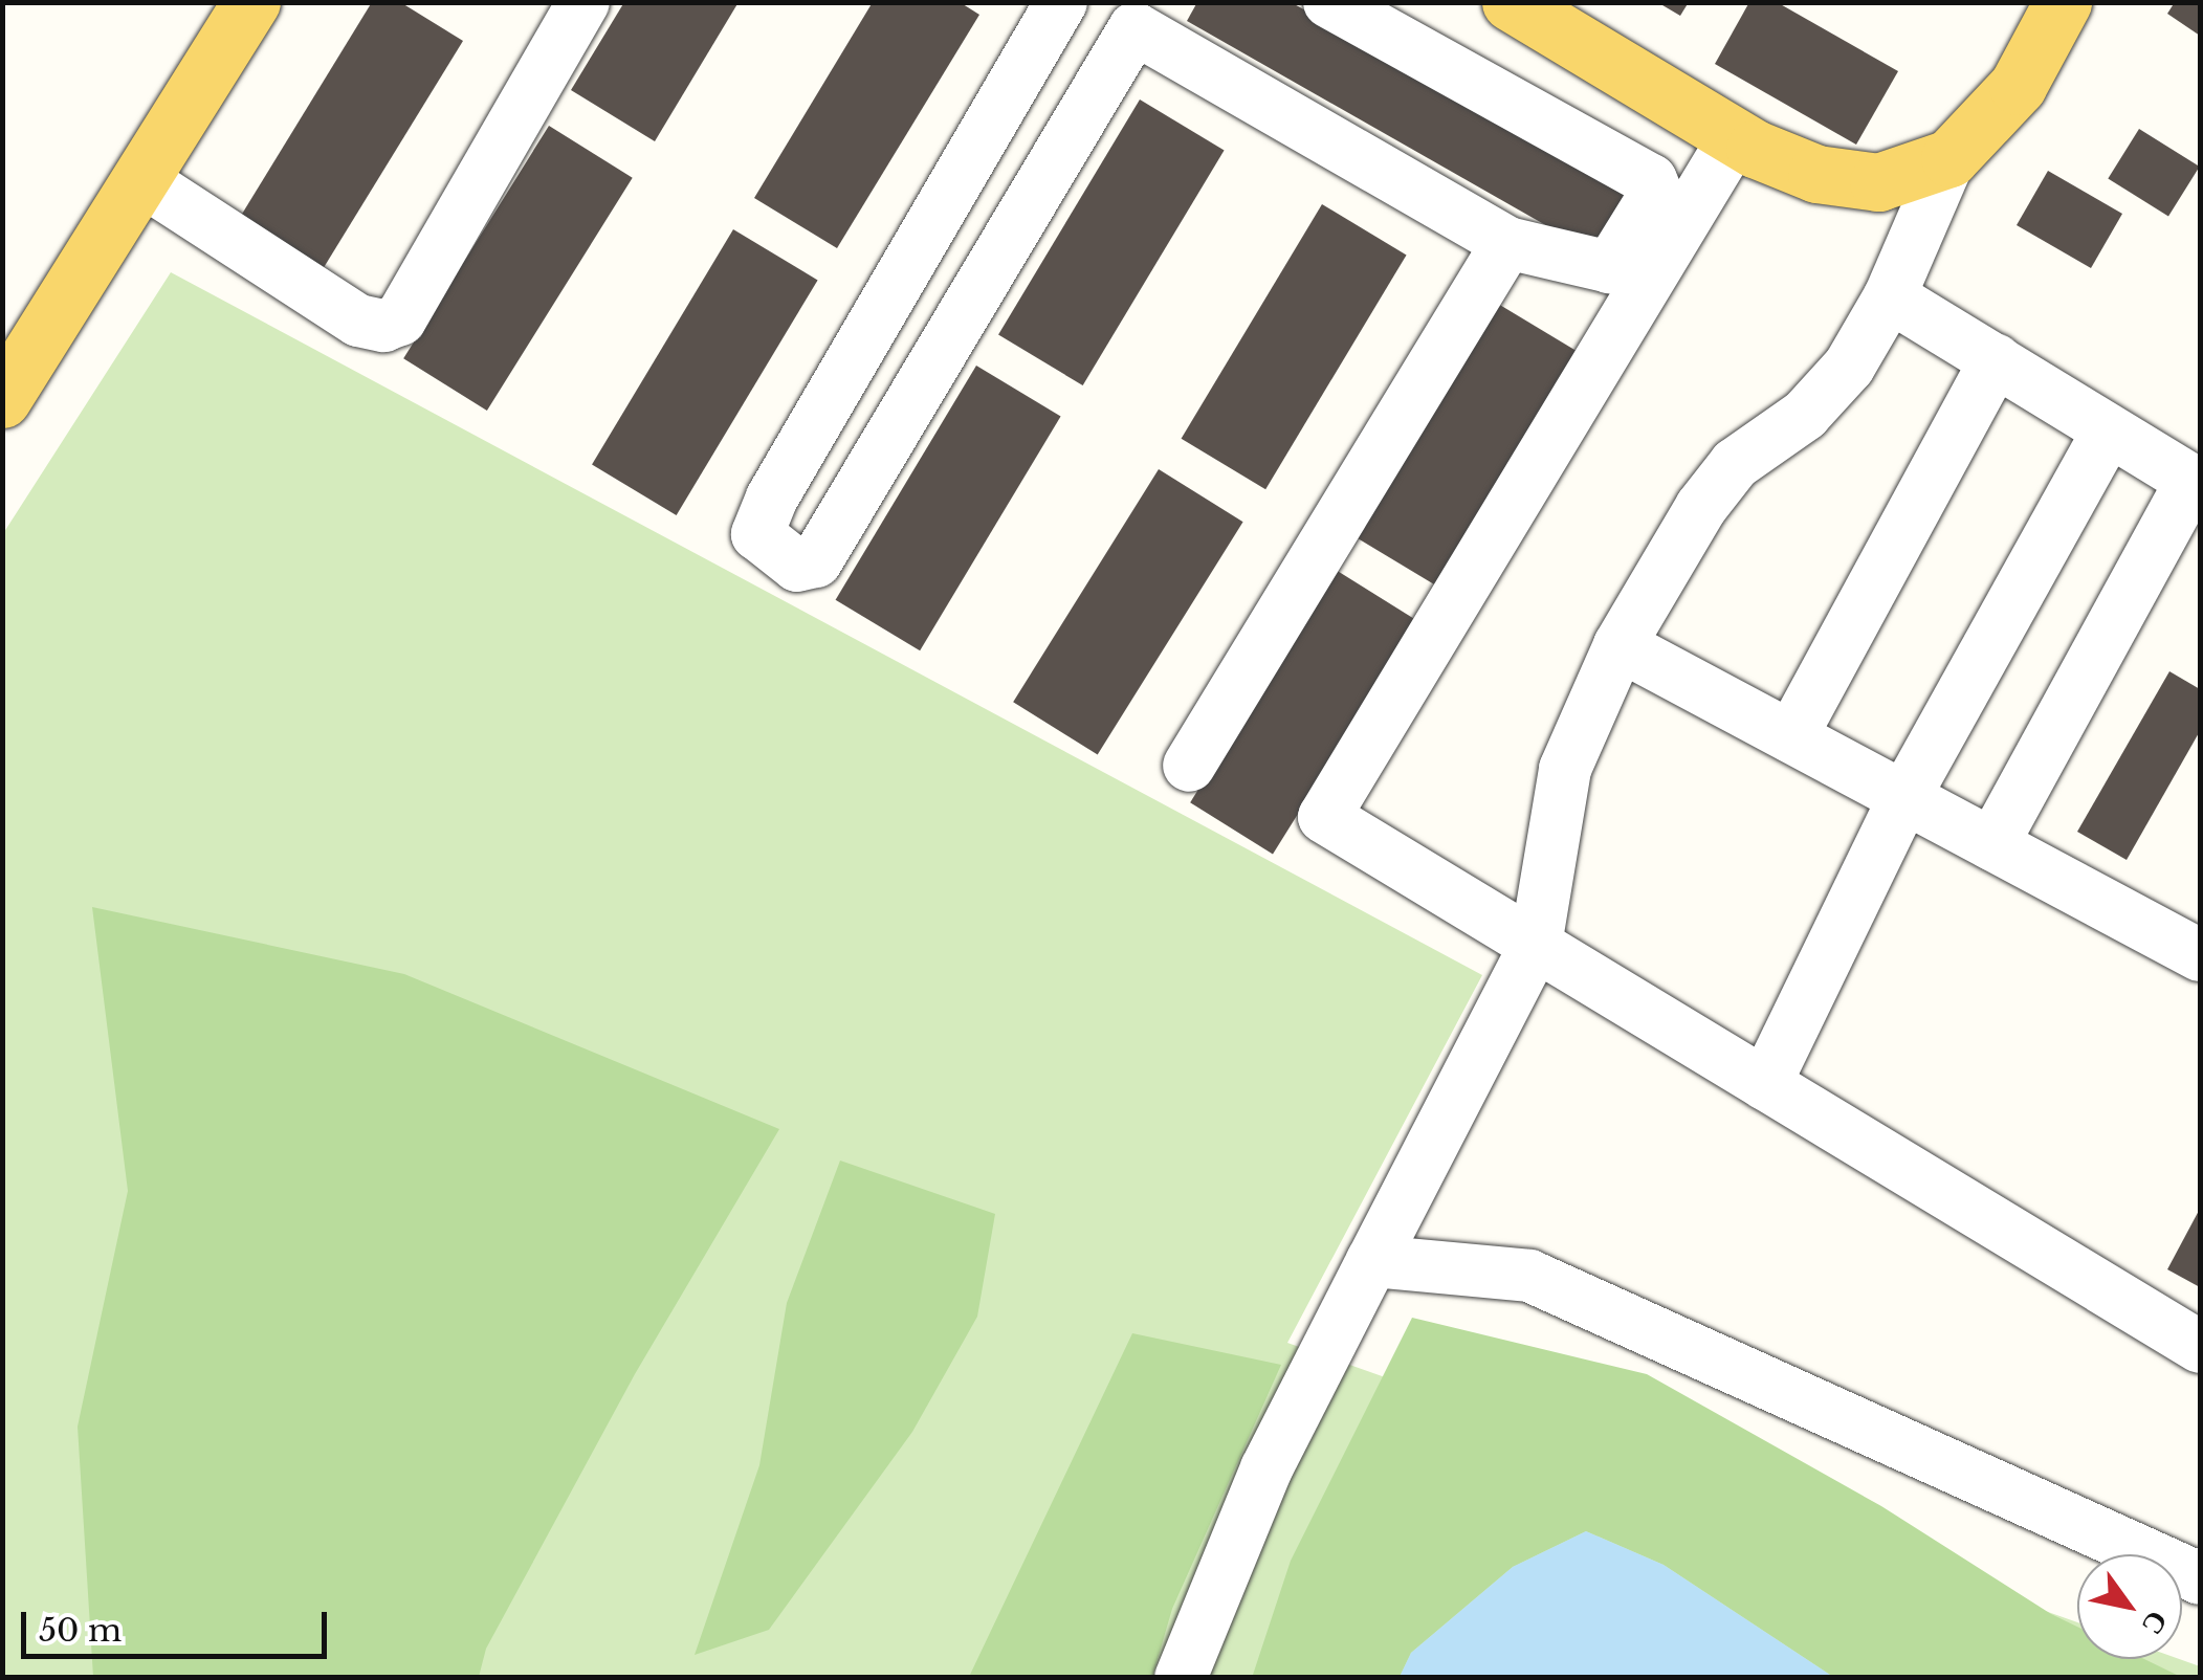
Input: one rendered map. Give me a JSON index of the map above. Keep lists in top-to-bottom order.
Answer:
{
  "scale_bar": "50 m",
  "north": "bottom right"
}
